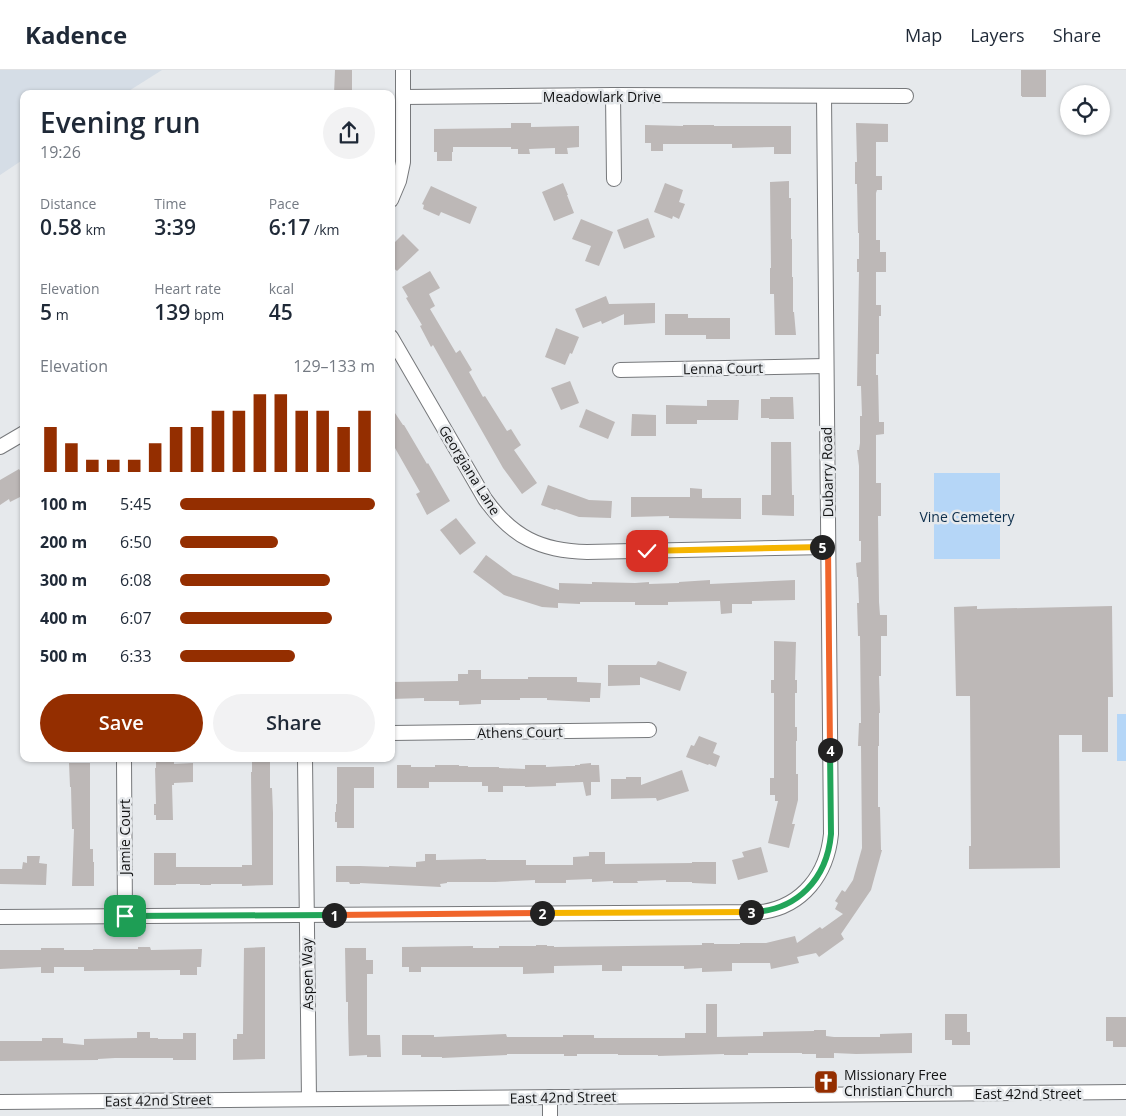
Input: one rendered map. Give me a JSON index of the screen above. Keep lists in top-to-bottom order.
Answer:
{
  "streets": {
    "street": [
      "Meadowlark Drive",
      "Lenna Court",
      "Georgiana Lane",
      "Dubarry Road",
      "Athens Court",
      "Jamie Court",
      "Aspen Way",
      "East 42nd Street"
    ]
  },
  "crossings": [
    ["Meadowlark Drive", "Dubarry Road"],
    ["Lenna Court", "Dubarry Road"],
    ["Georgiana Lane", "Dubarry Road"],
    ["Dubarry Road", "Jamie Court"],
    ["Dubarry Road", "Aspen Way"],
    ["Aspen Way", "East 42nd Street"]
  ],
  "parks": ["Vine Cemetery"],
  "places": {
    "church": ["Missionary Free Christian Church"]
  },
  "page": {
    "header": "Kadence",
    "nav": ["Map", "Layers", "Share"],
    "heading": ["Evening run", "19:26"],
    "stats": [
      ["Distance", "0.58 km"],
      ["Time", "3:39"],
      ["Pace", "6:17 /km"],
      ["Elevation", "5 m"],
      ["Heart rate", "139 bpm"],
      ["kcal", "45"]
    ],
    "chart": ["Elevation", "129–133 m"],
    "list": [
      {
        "name": "100 m",
        "note": "5:45"
      },
      {
        "name": "200 m",
        "note": "6:50"
      },
      {
        "name": "300 m",
        "note": "6:08"
      },
      {
        "name": "400 m",
        "note": "6:07"
      },
      {
        "name": "500 m",
        "note": "6:33"
      }
    ],
    "pins": [
      "5",
      "4",
      "3",
      "2",
      "1"
    ],
    "buttons": ["Save", "Share"]
  }
}
